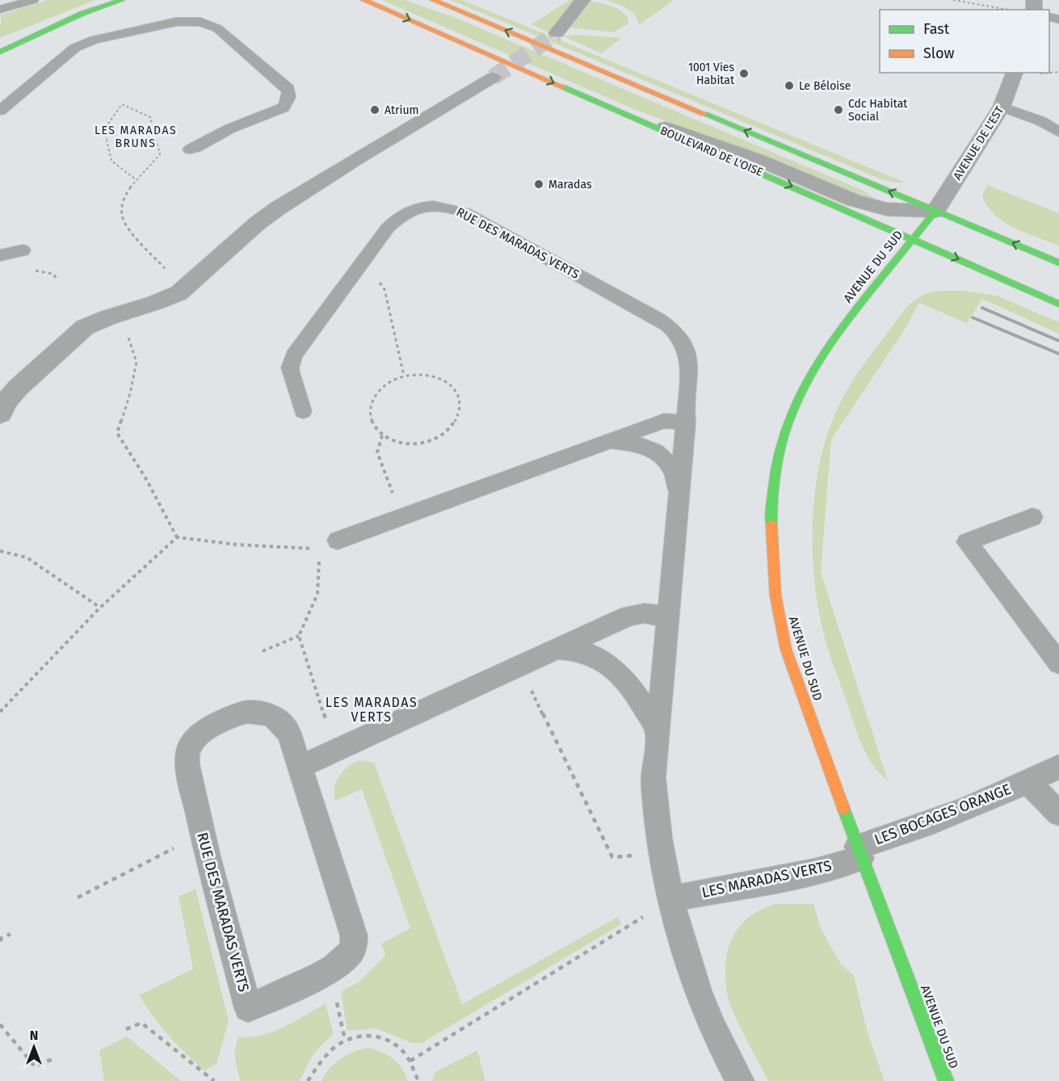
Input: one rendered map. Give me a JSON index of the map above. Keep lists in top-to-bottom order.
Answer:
{
  "streets": {
    "main road": ["BOULEVARD DE L'OISE", "AVENUE DU SUD"],
    "street": ["AVENUE DE L'EST"],
    "lane": ["RUE DES MARADAS VERTS", "LES BOCAGES ORANGE", "LES MARADAS VERTS"]
  },
  "crossings": [
    ["AVENUE DE L'EST", "AVENUE DU SUD"],
    ["BOULEVARD DE L'OISE", "AVENUE DU SUD"],
    ["RUE DES MARADAS VERTS", "LES MARADAS VERTS"],
    ["AVENUE DU SUD", "LES BOCAGES ORANGE"],
    ["AVENUE DU SUD", "LES MARADAS VERTS"],
    ["LES BOCAGES ORANGE", "LES MARADAS VERTS"]
  ],
  "districts": ["LES MARADAS BRUNS", "LES MARADAS VERTS"],
  "places": [
    "1001 Vies Habitat",
    "Le Béloise",
    "Atrium",
    "Cdc Habitat Social",
    "Maradas"
  ],
  "legend": ["Fast", "Slow"],
  "north": "top"
}
